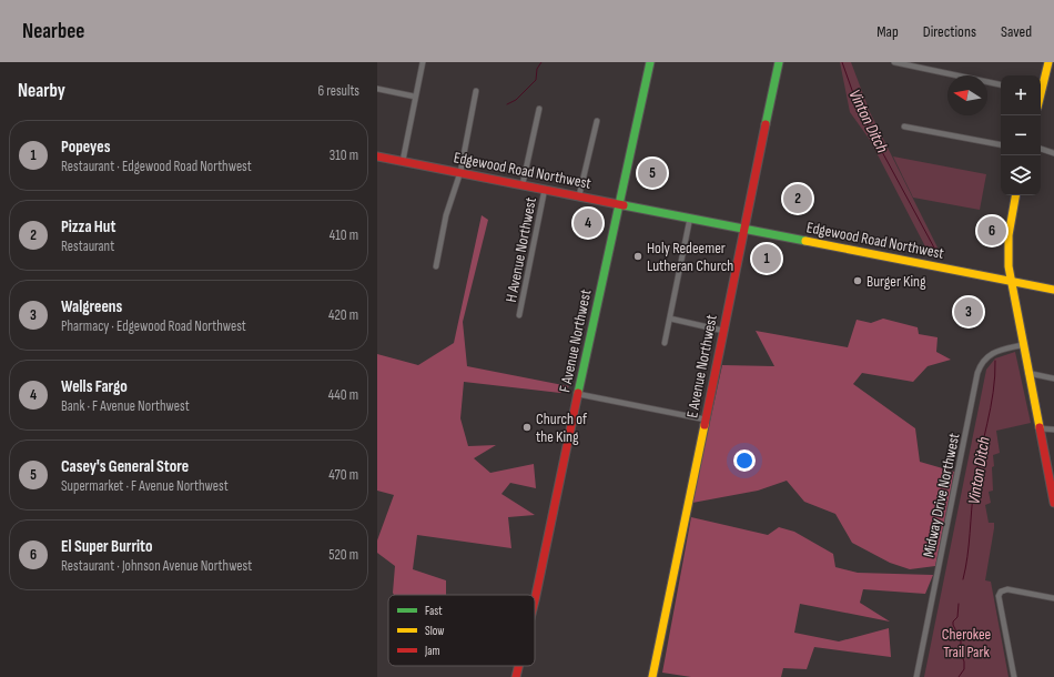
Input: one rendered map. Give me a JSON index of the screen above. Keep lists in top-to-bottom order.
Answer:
{
  "streets": {
    "main road": ["Edgewood Road Northwest", "F Avenue Northwest", "E Avenue Northwest"],
    "street": ["H Avenue Northwest", "Midway Drive Northwest"]
  },
  "crossings": [
    ["Edgewood Road Northwest", "H Avenue Northwest"],
    ["Edgewood Road Northwest", "F Avenue Northwest"],
    ["Edgewood Road Northwest", "E Avenue Northwest"]
  ],
  "water": ["Vinton Ditch"],
  "parks": ["Cherokee Trail Park"],
  "places": ["Holy Redeemer Lutheran Church", "Burger King", "Church of the King"],
  "legend": ["Fast", "Slow", "Jam"],
  "north": "left",
  "page": {
    "header": "Nearbee",
    "nav": ["Map", "Directions", "Saved"],
    "heading": ["Nearby", "6 results"],
    "map_buttons": ["+", "−"],
    "list": [
      {
        "mark": "1",
        "name": "Popeyes",
        "note": "Restaurant · Edgewood Road Northwest",
        "value": "310 m"
      },
      {
        "mark": "2",
        "name": "Pizza Hut",
        "note": "Restaurant",
        "value": "410 m"
      },
      {
        "mark": "3",
        "name": "Walgreens",
        "note": "Pharmacy · Edgewood Road Northwest",
        "value": "420 m"
      },
      {
        "mark": "4",
        "name": "Wells Fargo",
        "note": "Bank · F Avenue Northwest",
        "value": "440 m"
      },
      {
        "mark": "5",
        "name": "Casey's General Store",
        "note": "Supermarket · F Avenue Northwest",
        "value": "470 m"
      },
      {
        "mark": "6",
        "name": "El Super Burrito",
        "note": "Restaurant · Johnson Avenue Northwest",
        "value": "520 m"
      }
    ],
    "pins": [
      "5",
      "2",
      "4",
      "6",
      "1",
      "3"
    ]
  }
}
